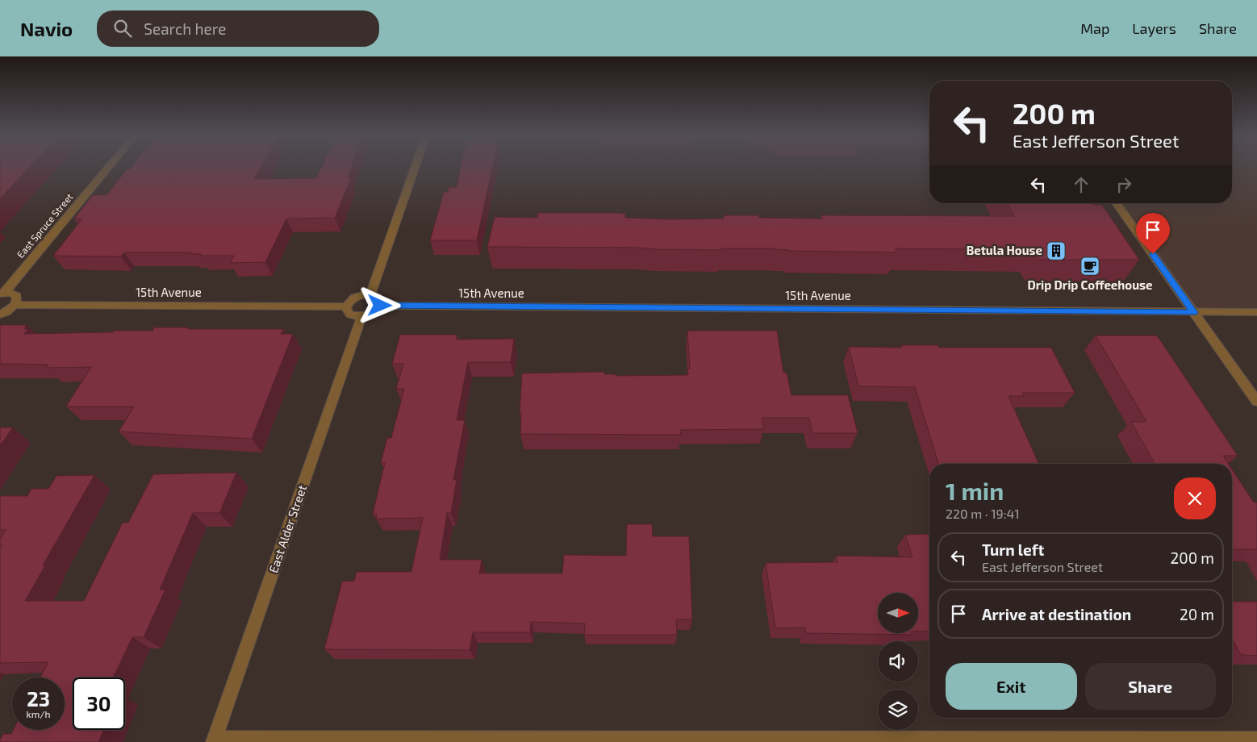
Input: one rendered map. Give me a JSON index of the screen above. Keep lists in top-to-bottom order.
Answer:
{
  "streets": {
    "street": ["East Spruce Street", "15th Avenue", "East Alder Street"]
  },
  "crossings": [
    ["15th Avenue", "East Alder Street"]
  ],
  "places": {
    "building": ["Betula House"],
    "cafe": ["Drip Drip Coffeehouse"]
  },
  "north": "right",
  "page": {
    "header": "Navio",
    "search": "Search here",
    "nav": ["Map", "Layers", "Share"],
    "turn": ["200 m", "East Jefferson Street"],
    "heading": ["1 min", "220 m · 19:41"],
    "list": [
      {
        "name": "Turn left",
        "note": "East Jefferson Street",
        "value": "200 m"
      },
      {
        "name": "Arrive at destination",
        "value": "20 m"
      }
    ],
    "buttons": ["Exit", "Share"],
    "speed": "23 km/h",
    "limit": "30"
  }
}
